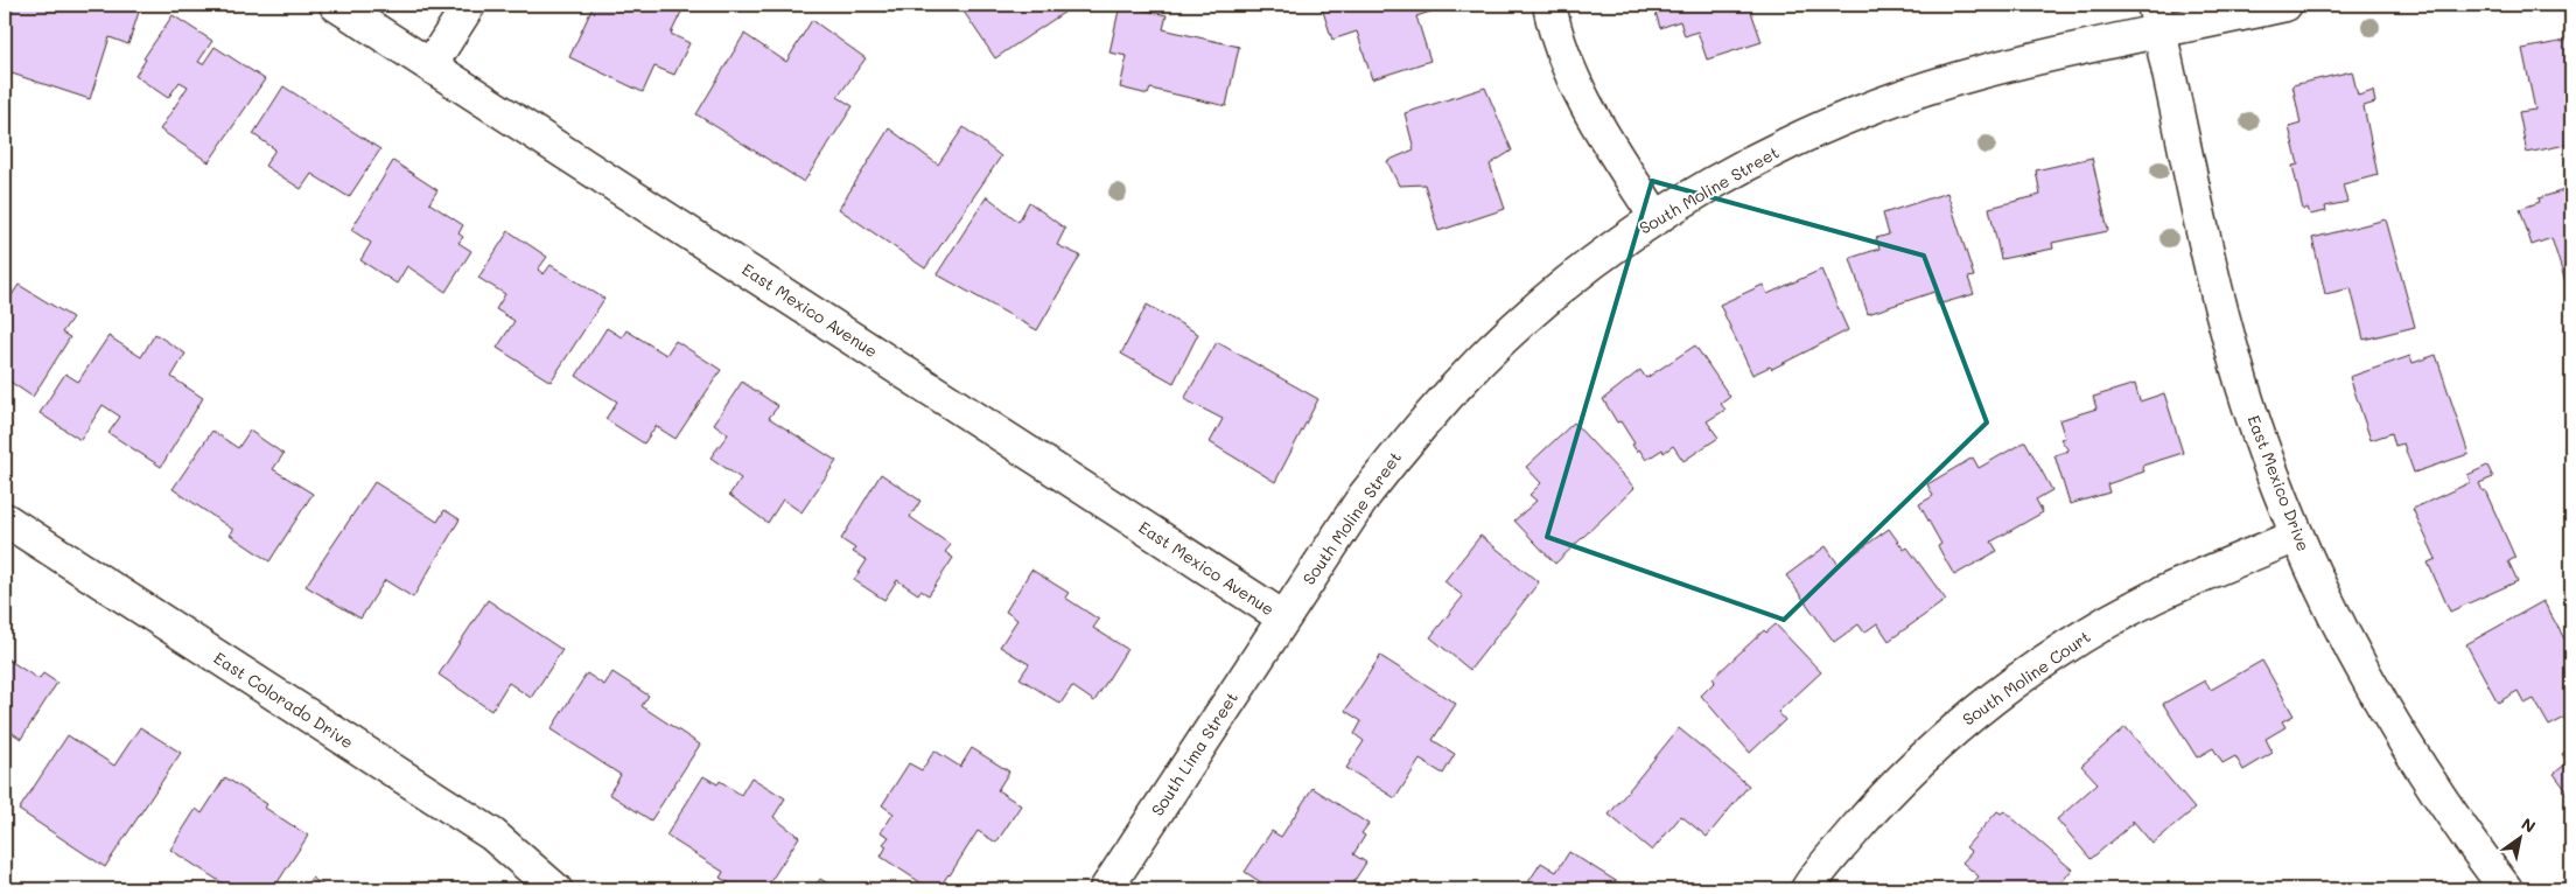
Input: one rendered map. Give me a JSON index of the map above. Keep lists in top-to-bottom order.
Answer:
{
  "streets": {
    "street": [
      "South Moline Street",
      "East Mexico Avenue",
      "East Mexico Drive",
      "South Moline Court",
      "East Colorado Drive",
      "South Lima Street"
    ]
  },
  "crossings": [
    ["South Moline Street", "East Mexico Avenue"],
    ["South Moline Street", "East Mexico Drive"],
    ["South Moline Street", "South Lima Street"],
    ["East Mexico Avenue", "South Lima Street"],
    ["East Mexico Drive", "South Moline Court"]
  ],
  "north": "top right"
}
